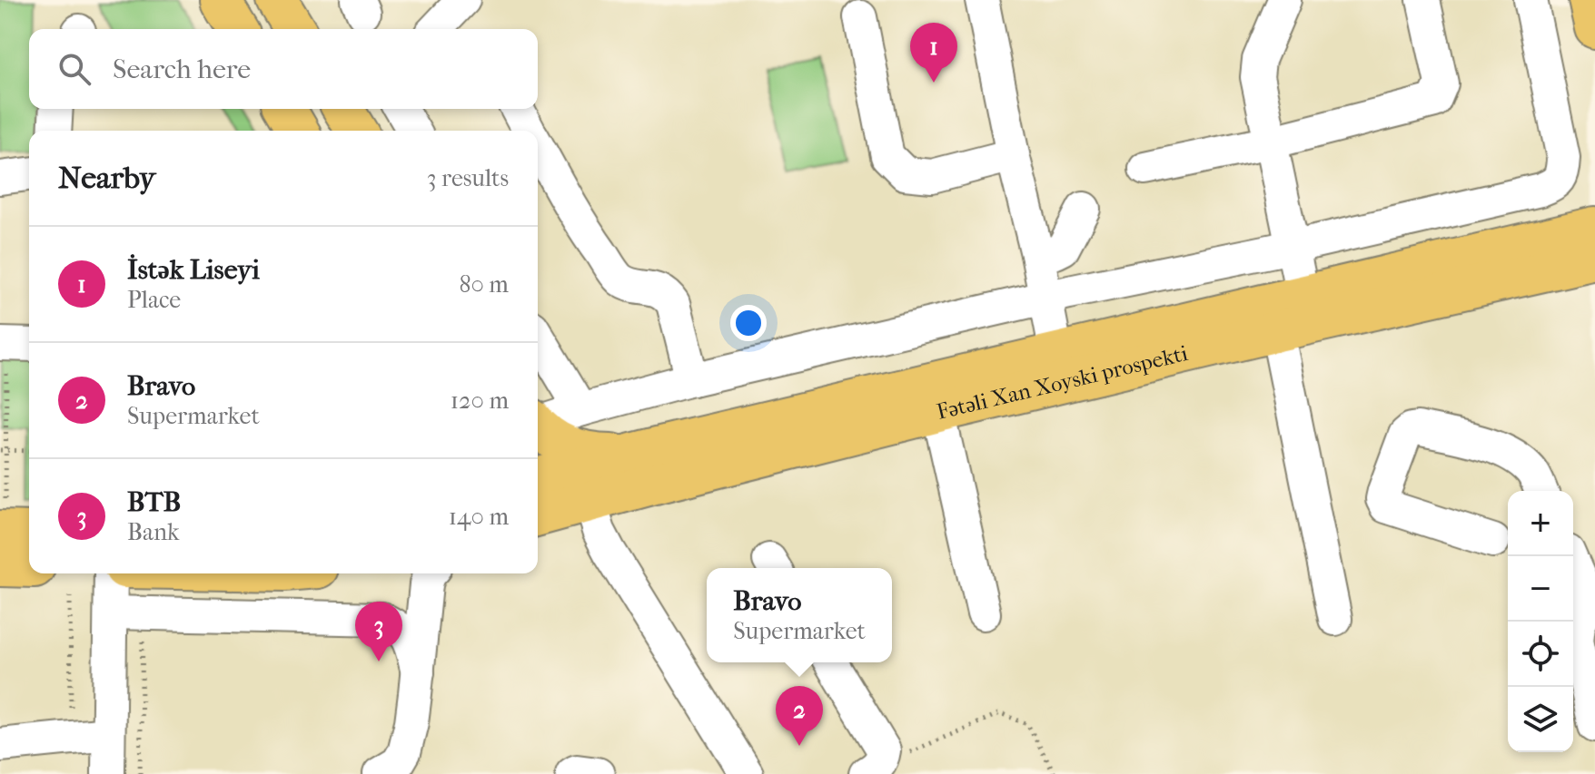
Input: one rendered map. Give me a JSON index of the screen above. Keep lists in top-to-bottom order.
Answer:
{
  "streets": {
    "main road": ["Fətəli Xan Xoyski prospekti"]
  },
  "page": {
    "pins": ["1", "3", "2"],
    "search": "Search here",
    "heading": ["Nearby", "3 results"],
    "list": [
      {
        "mark": "1",
        "name": "İstək Liseyi",
        "note": "Place",
        "value": "80 m"
      },
      {
        "mark": "2",
        "name": "Bravo",
        "note": "Supermarket",
        "value": "120 m"
      },
      {
        "mark": "3",
        "name": "BTB",
        "note": "Bank",
        "value": "140 m"
      }
    ],
    "map_buttons": ["+", "−"],
    "popup": ["Bravo", "Supermarket"]
  }
}
